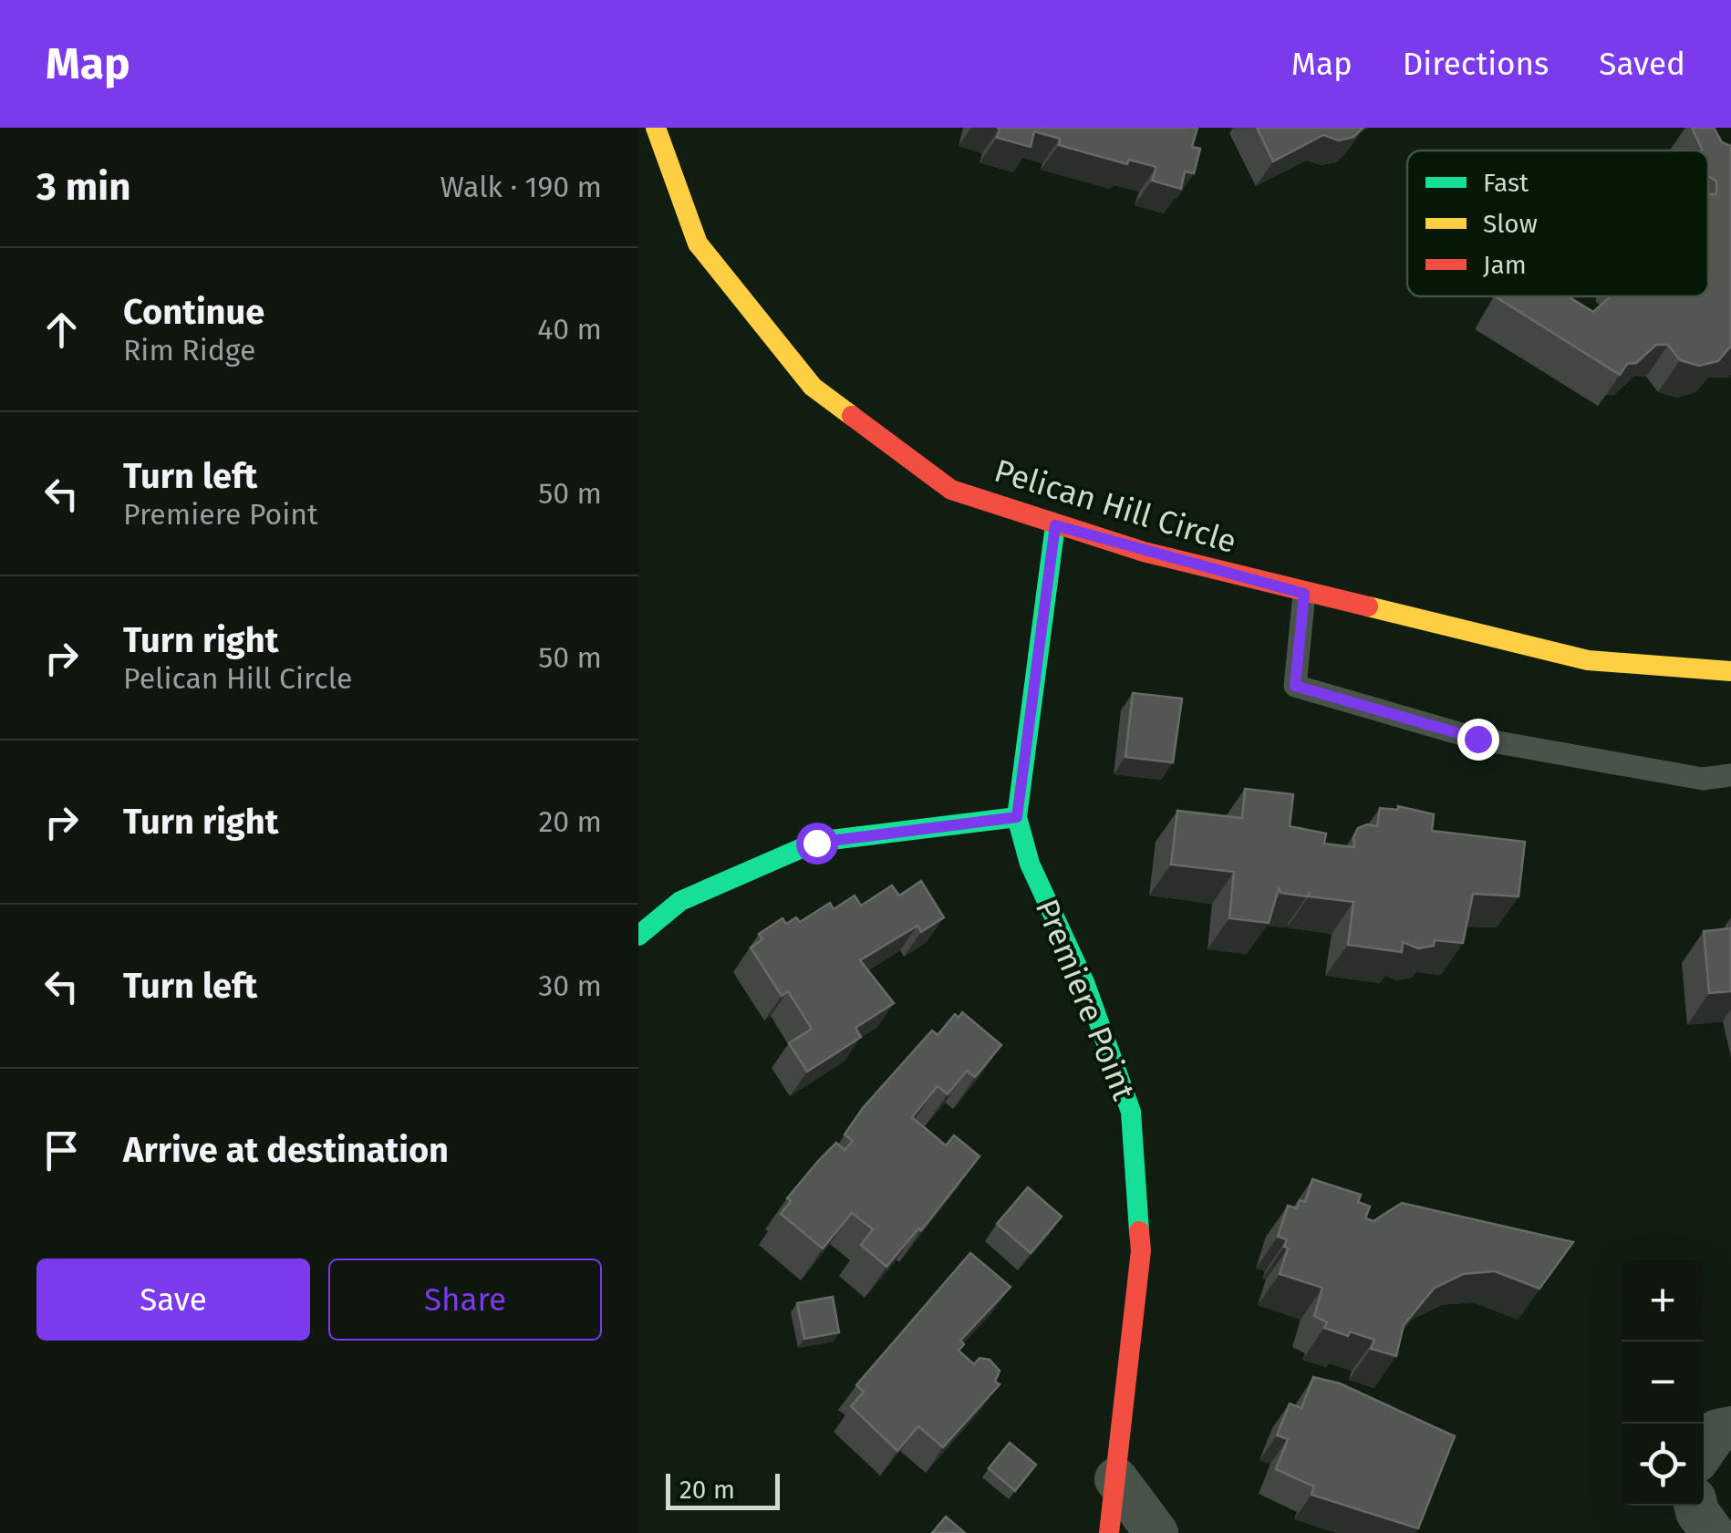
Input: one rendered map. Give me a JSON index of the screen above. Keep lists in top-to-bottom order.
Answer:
{
  "streets": {
    "street": ["Pelican Hill Circle", "Premiere Point"]
  },
  "crossings": [
    ["Pelican Hill Circle", "Premiere Point"]
  ],
  "legend": ["Fast", "Slow", "Jam"],
  "scale_bar": "20 m",
  "page": {
    "header": "Map",
    "nav": ["Map", "Directions", "Saved"],
    "heading": ["3 min", "Walk · 190 m"],
    "list": [
      ["Continue", "Rim Ridge", "40 m"],
      ["Turn left", "Premiere Point", "50 m"],
      ["Turn right", "Pelican Hill Circle", "50 m"],
      ["Turn right", "20 m"],
      ["Turn left", "30 m"],
      "Arrive at destination"
    ],
    "buttons": ["Save", "Share"],
    "map_buttons": ["+", "−"],
    "scale": "20 m"
  }
}
